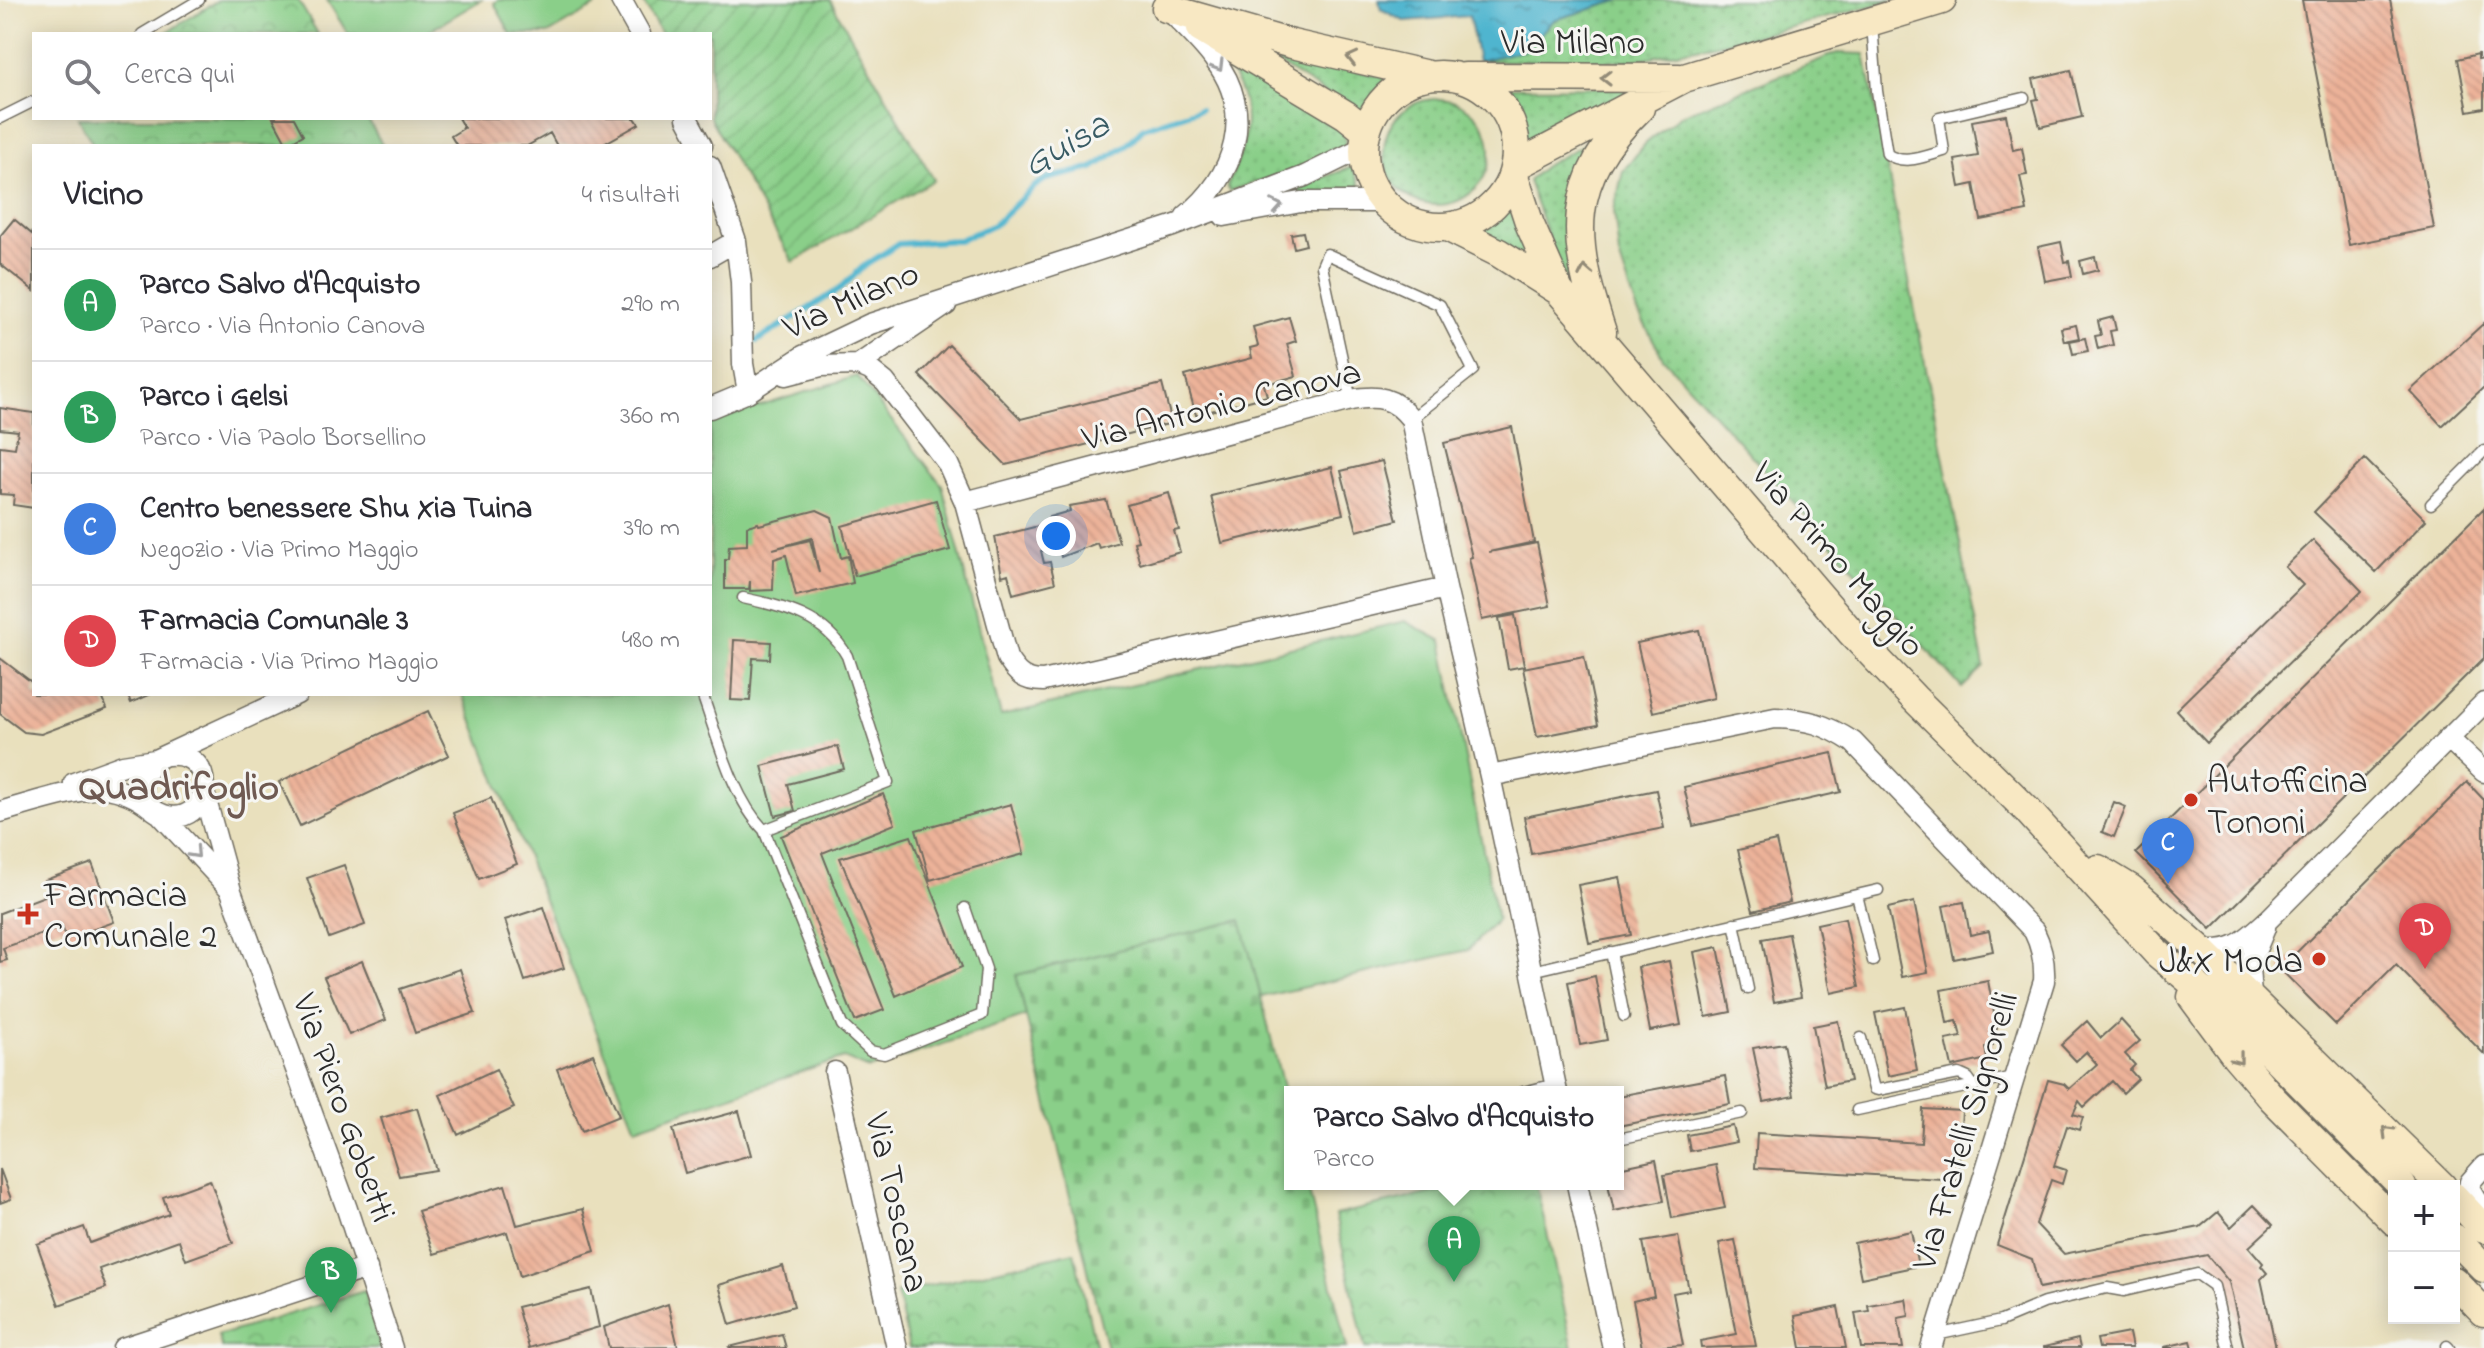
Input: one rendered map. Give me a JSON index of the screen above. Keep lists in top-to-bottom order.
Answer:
{
  "streets": {
    "street": [
      "Via Milano",
      "Via Antonio Canova",
      "Via Primo Maggio",
      "Via Piero Gobetti",
      "Via Fratelli Signorelli",
      "Via Toscana"
    ]
  },
  "crossings": [
    ["Via Milano", "Via Primo Maggio"]
  ],
  "districts": ["Quadrifoglio"],
  "water": ["Guisa"],
  "places": {
    "other": ["Autofficina Tononi", "J&X Moda"],
    "health": ["Farmacia Comunale 2"]
  },
  "page": {
    "search": "Cerca qui",
    "heading": ["Vicino", "4 risultati"],
    "list": [
      {
        "mark": "A",
        "name": "Parco Salvo d'Acquisto",
        "note": "Parco · Via Antonio Canova",
        "value": "290 m"
      },
      {
        "mark": "B",
        "name": "Parco i Gelsi",
        "note": "Parco · Via Paolo Borsellino",
        "value": "360 m"
      },
      {
        "mark": "C",
        "name": "Centro benessere Shu Xia Tuina",
        "note": "Negozio · Via Primo Maggio",
        "value": "390 m"
      },
      {
        "mark": "D",
        "name": "Farmacia Comunale 3",
        "note": "Farmacia · Via Primo Maggio",
        "value": "480 m"
      }
    ],
    "pins": [
      "C",
      "D",
      "A",
      "B"
    ],
    "popup": ["Parco Salvo d'Acquisto", "Parco"],
    "map_buttons": ["+", "−"]
  }
}
